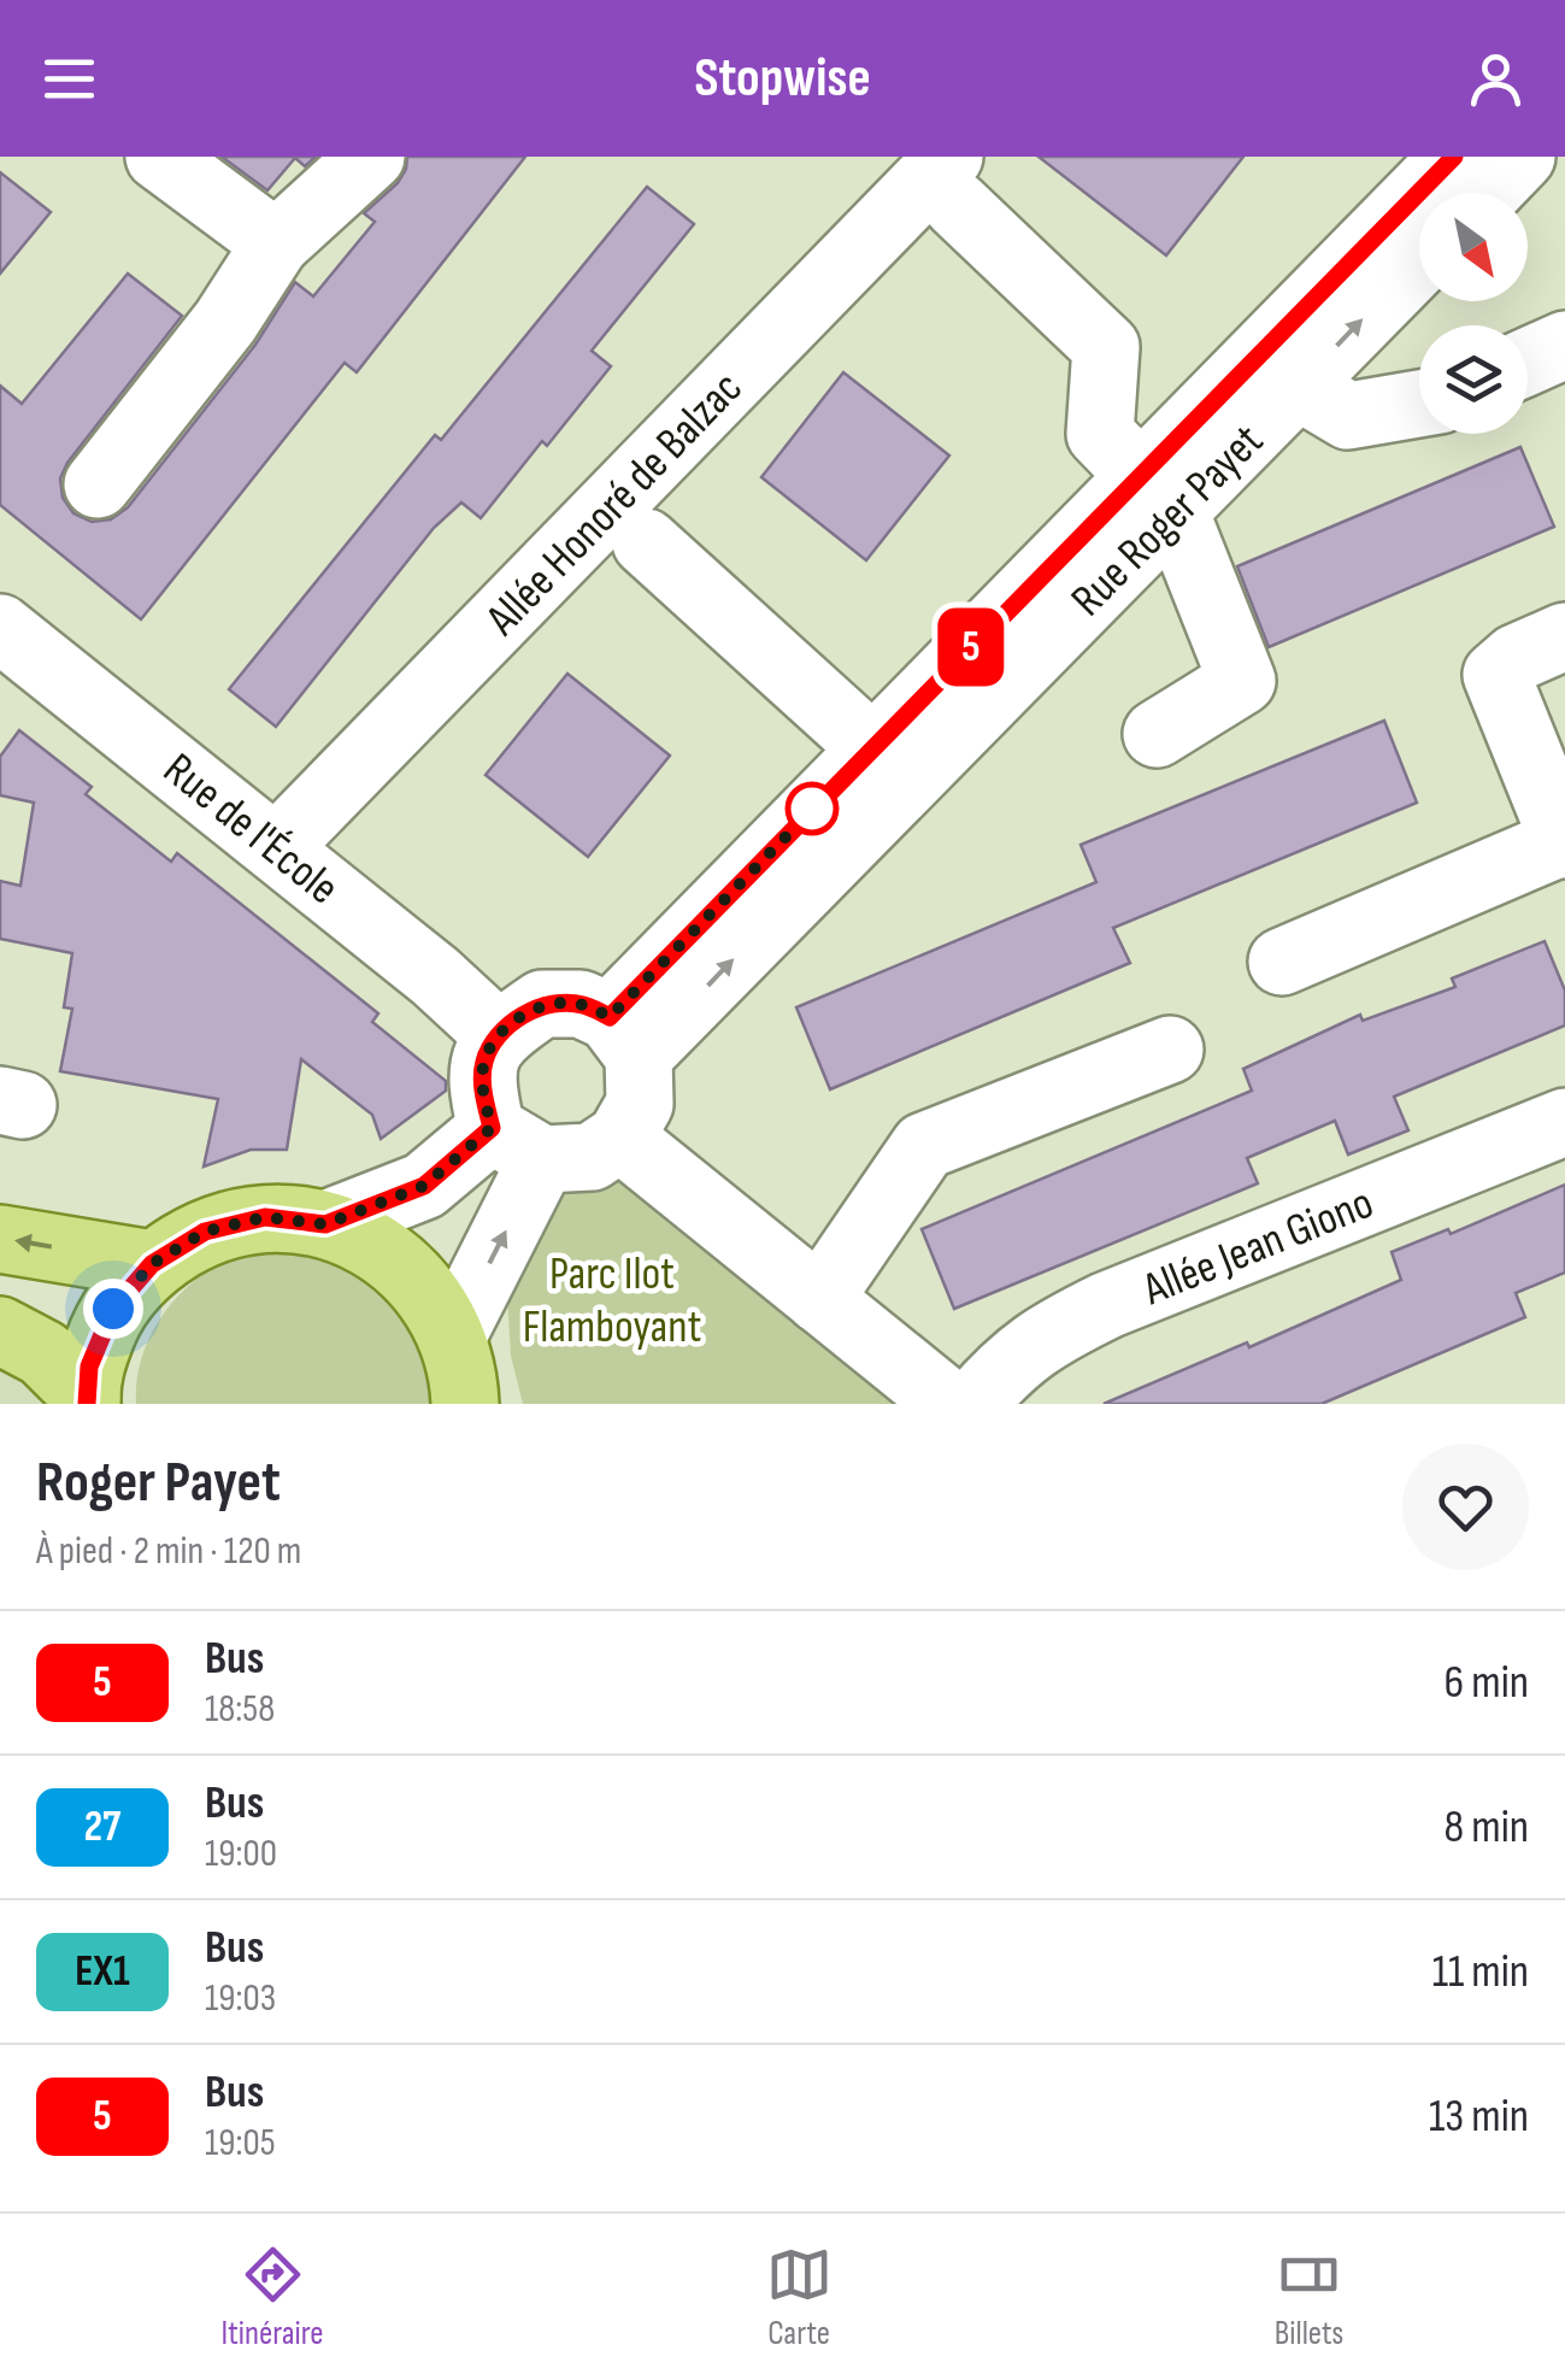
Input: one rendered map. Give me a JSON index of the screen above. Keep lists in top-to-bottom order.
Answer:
{
  "streets": {
    "street": [
      "Allée Honoré de Balzac",
      "Rue Roger Payet",
      "Rue de l'École",
      "Allée Jean Giono"
    ]
  },
  "crossings": [
    ["Allée Honoré de Balzac", "Rue de l'École"],
    ["Rue Roger Payet", "Rue de l'École"]
  ],
  "parks": ["Parc Ilot Flamboyant"],
  "lines": ["bus line 5"],
  "north": "bottom right",
  "page": {
    "header": "Stopwise",
    "on_map": "5",
    "heading": ["Roger Payet", "À pied · 2 min · 120 m"],
    "list": [
      {
        "mark": "5",
        "name": "Bus",
        "note": "18:58",
        "value": "6 min"
      },
      {
        "mark": "27",
        "name": "Bus",
        "note": "19:00",
        "value": "8 min"
      },
      {
        "mark": "EX1",
        "name": "Bus",
        "note": "19:03",
        "value": "11 min"
      },
      {
        "mark": "5",
        "name": "Bus",
        "note": "19:05",
        "value": "13 min"
      }
    ],
    "tabs": ["Itinéraire", "Carte", "Billets"]
  }
}
